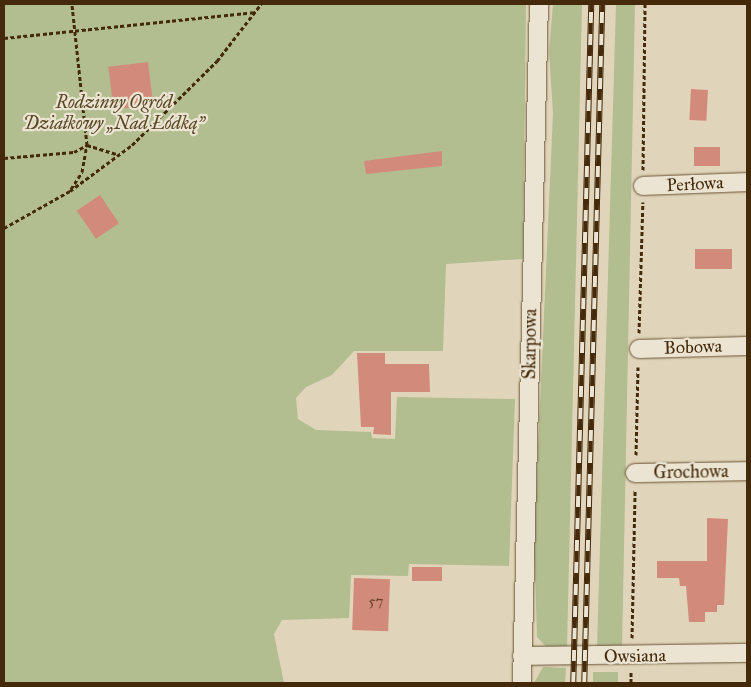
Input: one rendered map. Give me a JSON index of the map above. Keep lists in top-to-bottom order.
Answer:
{
  "streets": {
    "street": [
      "Perłowa",
      "Skarpowa",
      "Bobowa",
      "Grochowa",
      "Owsiana"
    ]
  },
  "crossings": [
    ["Skarpowa", "Owsiana"]
  ],
  "parks": ["Rodzinny Ogród Działkowy „Nad Łódką”"],
  "house_numbers": ["57"]
}
